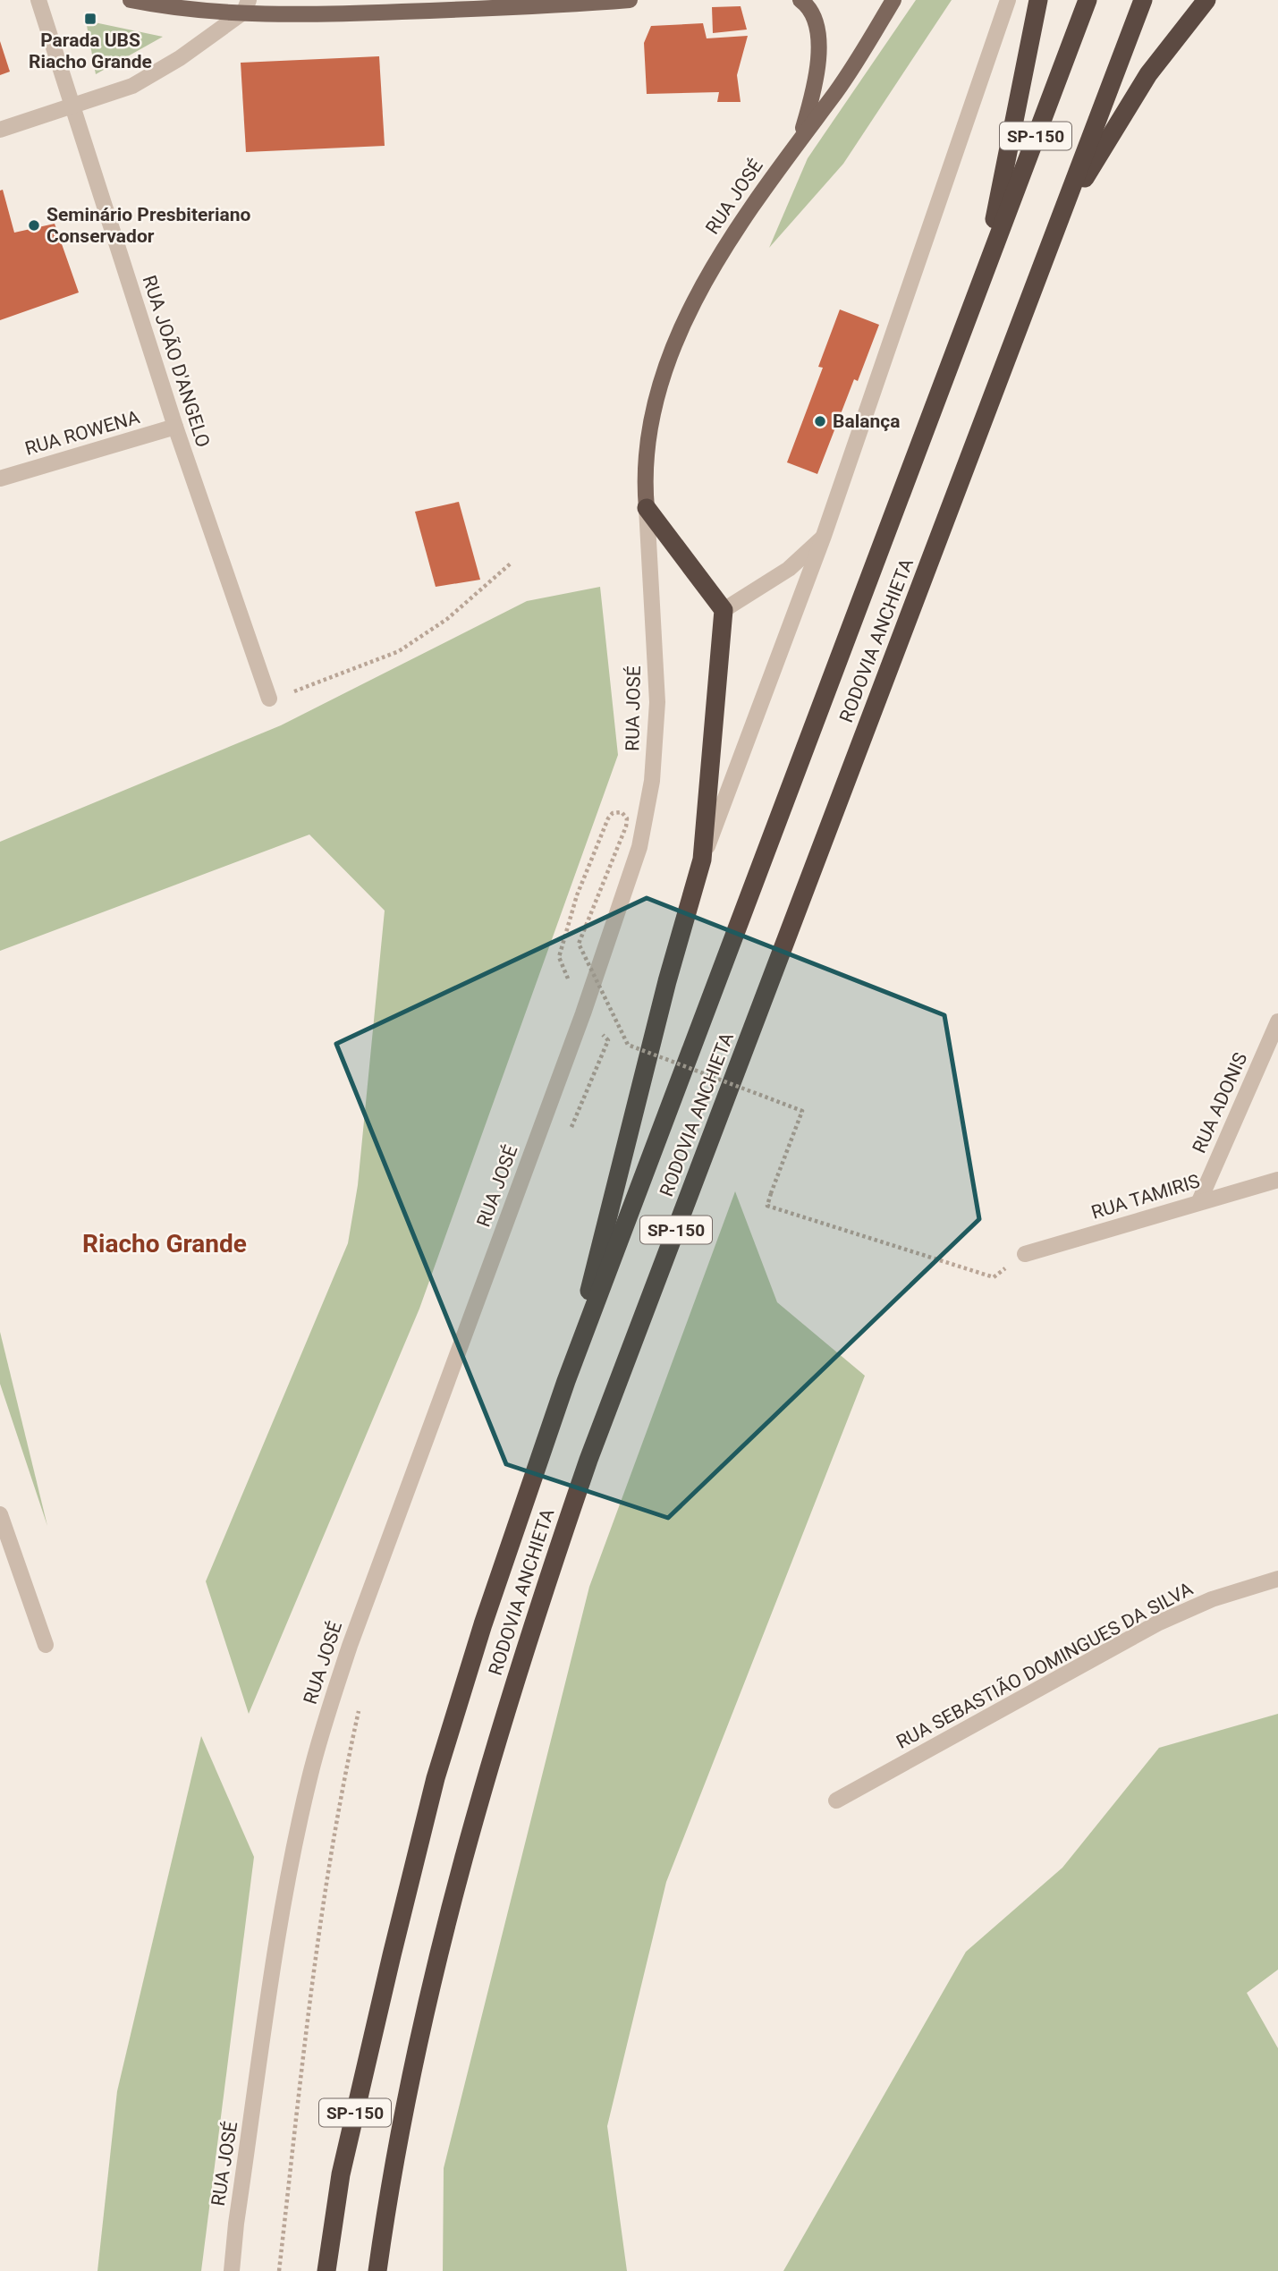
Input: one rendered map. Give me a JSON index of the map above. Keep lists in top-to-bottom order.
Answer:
{
  "streets": {
    "highway": ["SP-150", "RODOVIA ANCHIETA"],
    "main road": ["RUA JOSÉ"],
    "street": [
      "RUA JOÃO D'ANGELO",
      "RUA ROWENA",
      "RUA ADONIS",
      "RUA TAMIRIS",
      "RUA SEBASTIÃO DOMINGUES DA SILVA"
    ]
  },
  "crossings": [
    ["RUA JOÃO D'ANGELO", "RUA ROWENA"],
    ["RUA ADONIS", "RUA TAMIRIS"]
  ],
  "districts": ["Riacho Grande"],
  "places": {
    "transit": ["Parada UBS Riacho Grande"],
    "other": ["Seminário Presbiteriano Conservador", "Balança"]
  }
}
